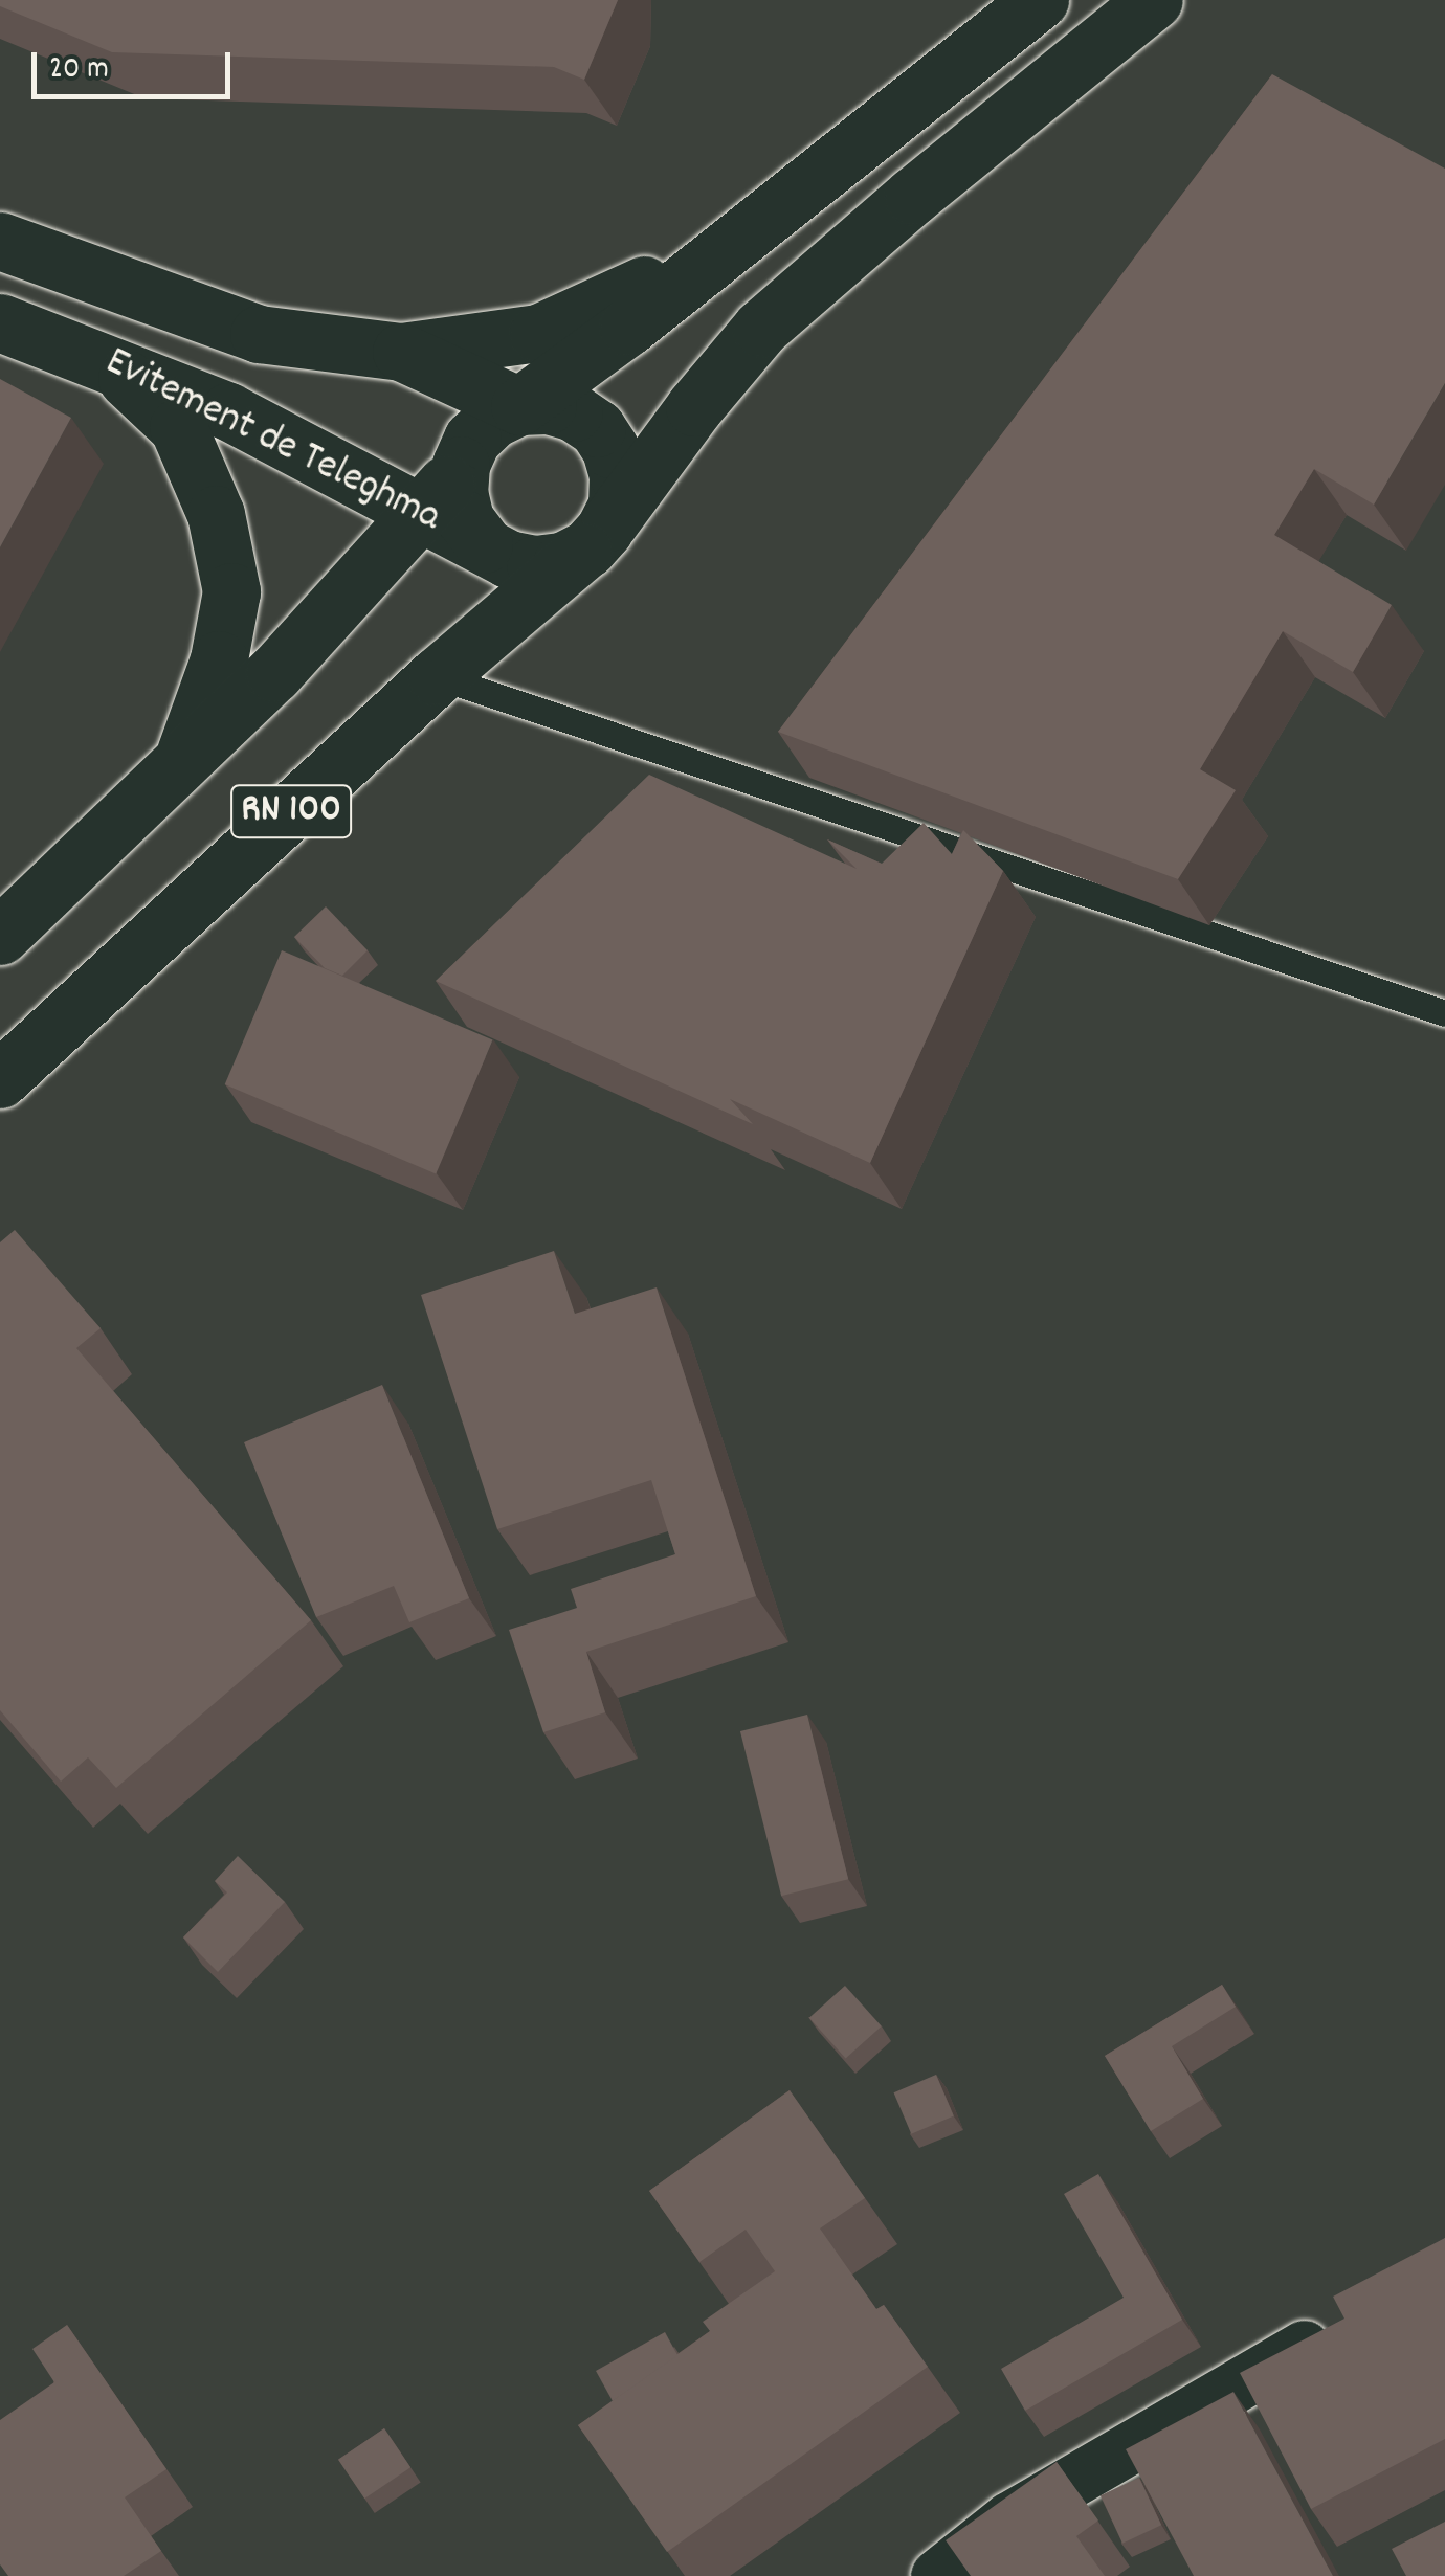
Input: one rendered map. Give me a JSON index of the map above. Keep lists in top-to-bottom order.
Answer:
{
  "streets": {
    "main road": ["Evitement de Teleghma", "RN 100"]
  },
  "crossings": [
    ["Evitement de Teleghma", "RN 100"]
  ],
  "scale_bar": "20 m"
}
